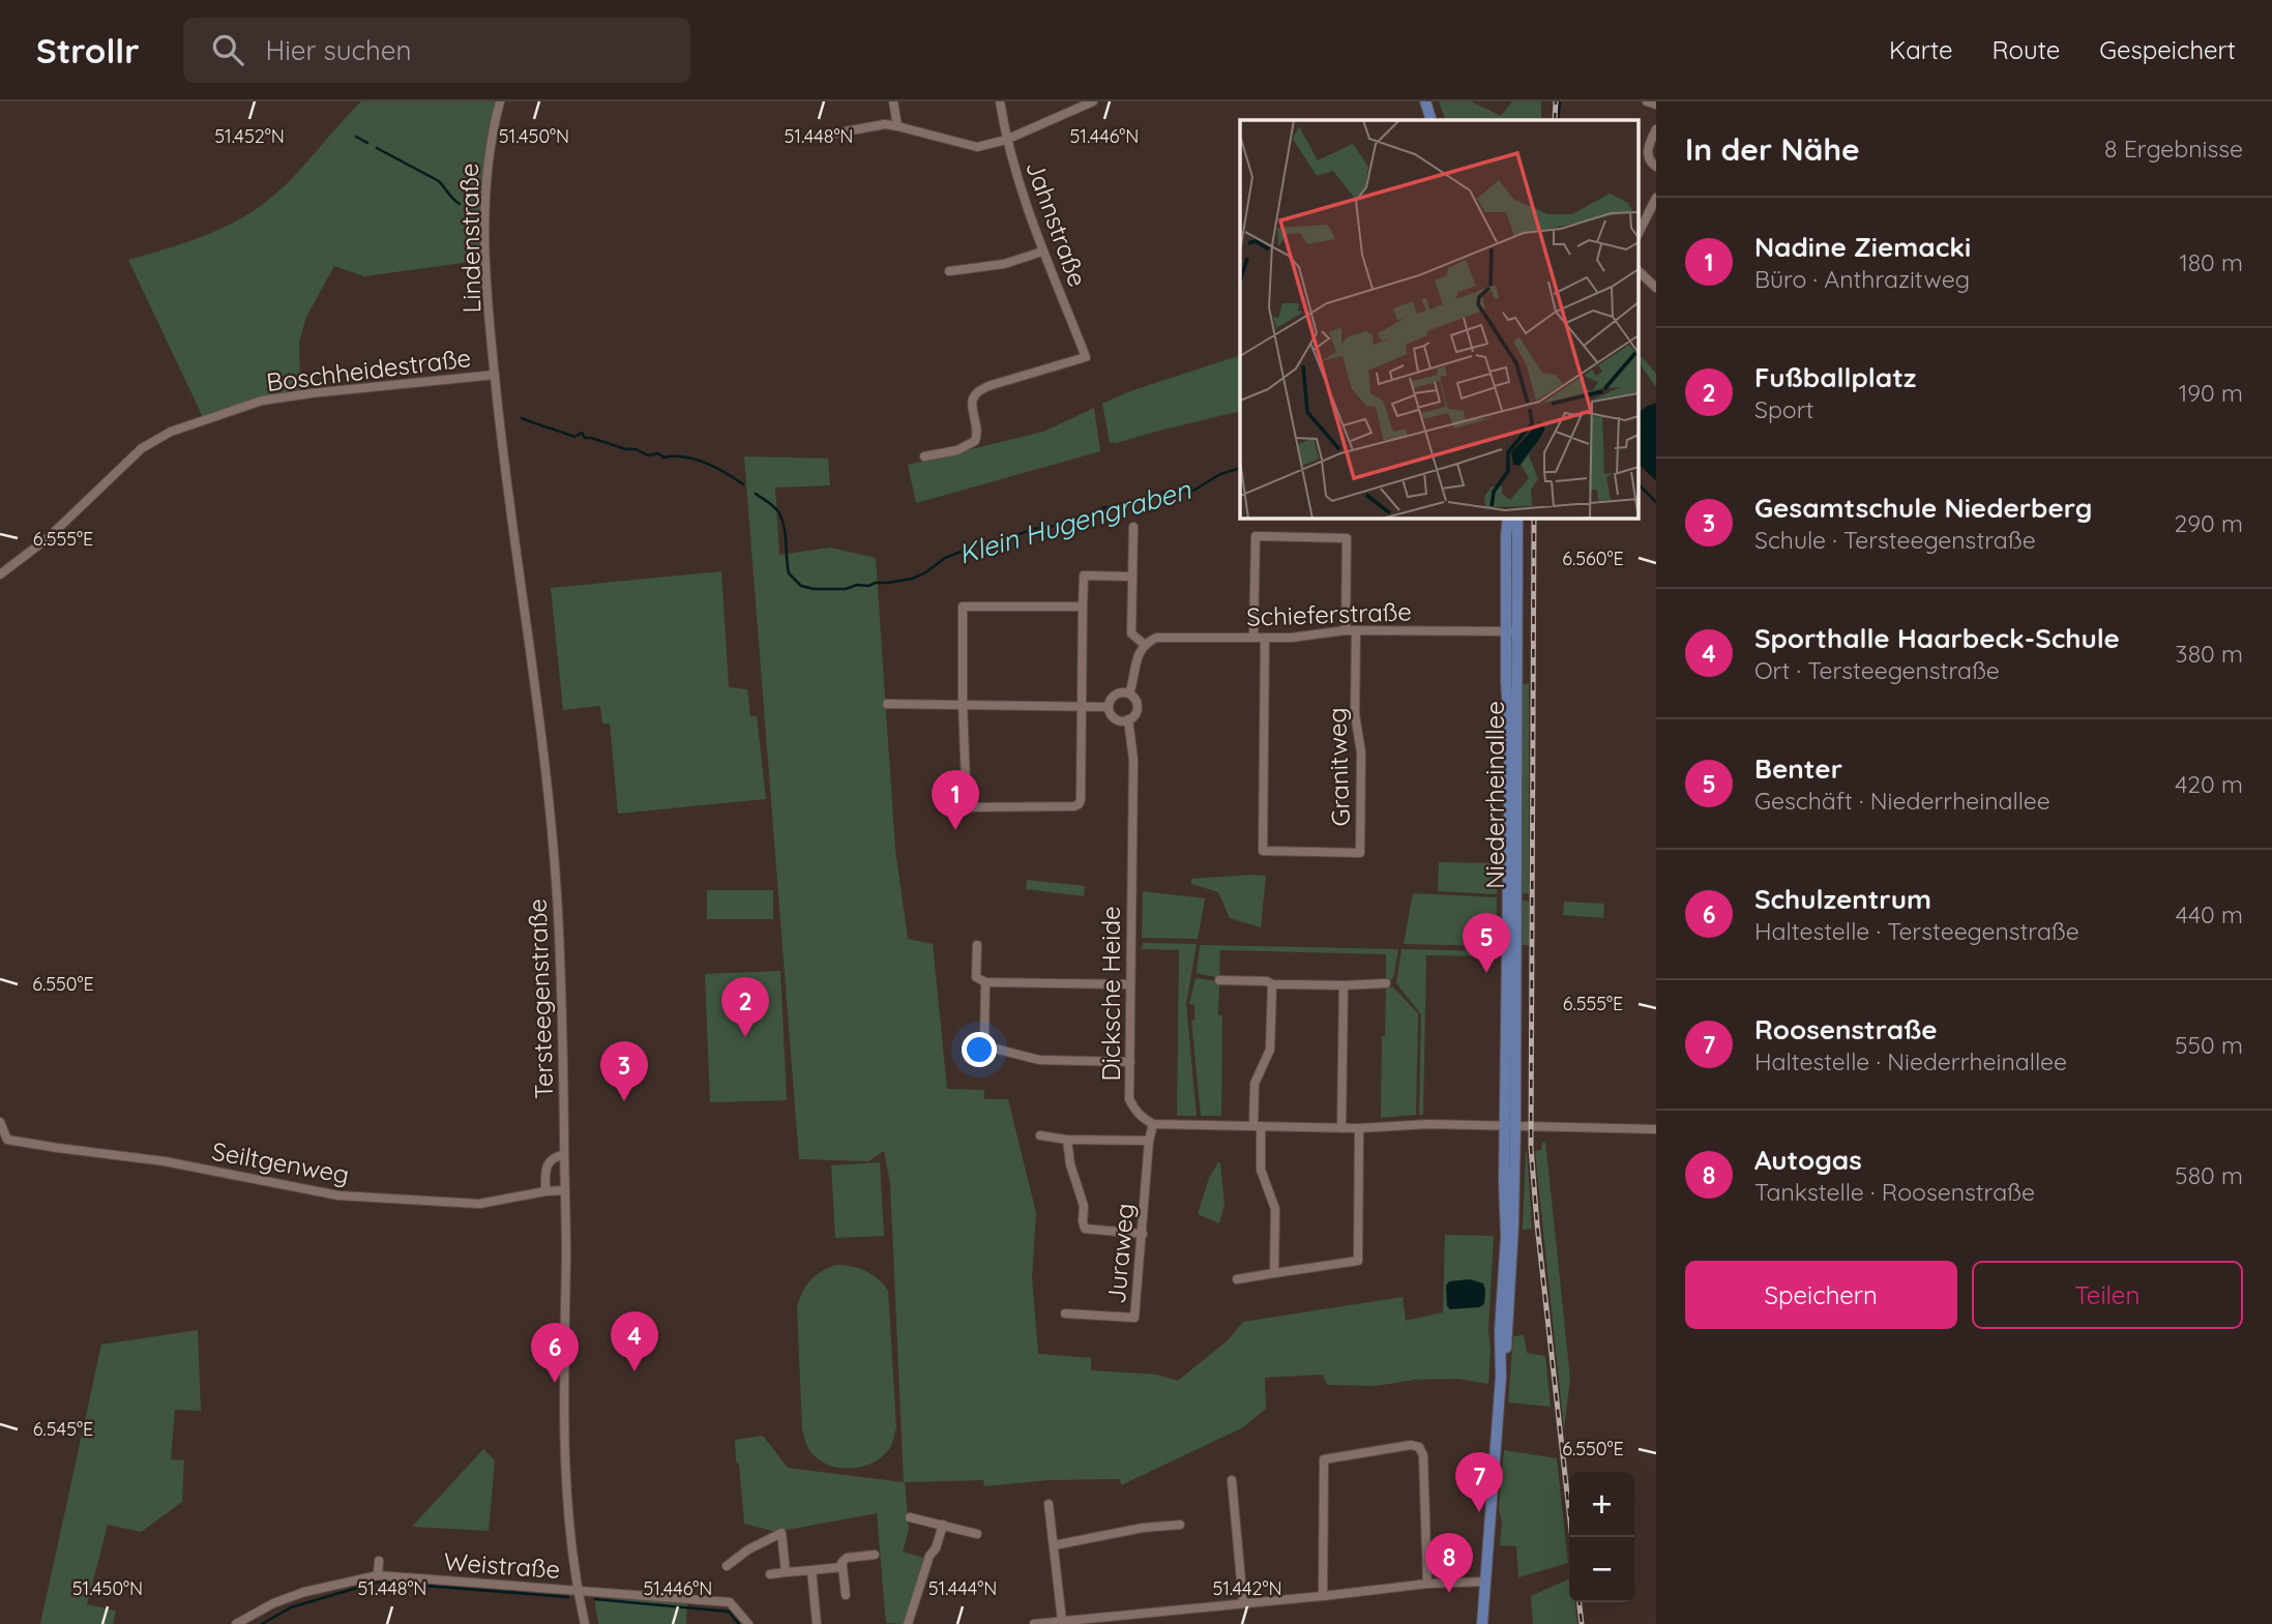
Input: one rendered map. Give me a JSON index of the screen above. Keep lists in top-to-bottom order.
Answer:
{
  "streets": {
    "main road": ["Niederrheinallee"],
    "street": [
      "Jahnstraße",
      "Lindenstraße",
      "Boschheidestraße",
      "Schieferstraße",
      "Granitweg",
      "Dicksche Heide",
      "Tersteegenstraße",
      "Seiltgenweg",
      "Juraweg",
      "Weistraße"
    ]
  },
  "crossings": [
    ["Lindenstraße", "Boschheidestraße"],
    ["Lindenstraße", "Tersteegenstraße"],
    ["Boschheidestraße", "Tersteegenstraße"],
    ["Schieferstraße", "Granitweg"],
    ["Schieferstraße", "Niederrheinallee"],
    ["Dicksche Heide", "Juraweg"],
    ["Tersteegenstraße", "Seiltgenweg"],
    ["Tersteegenstraße", "Weistraße"]
  ],
  "water": ["Klein Hugengraben"],
  "page": {
    "header": "Strollr",
    "search": "Hier suchen",
    "nav": ["Karte", "Route", "Gespeichert"],
    "heading": ["In der Nähe", "8 Ergebnisse"],
    "list": [
      {
        "mark": "1",
        "name": "Nadine Ziemacki",
        "note": "Büro · Anthrazitweg",
        "value": "180 m"
      },
      {
        "mark": "2",
        "name": "Fußballplatz",
        "note": "Sport",
        "value": "190 m"
      },
      {
        "mark": "3",
        "name": "Gesamtschule Niederberg",
        "note": "Schule · Tersteegenstraße",
        "value": "290 m"
      },
      {
        "mark": "4",
        "name": "Sporthalle Haarbeck-Schule",
        "note": "Ort · Tersteegenstraße",
        "value": "380 m"
      },
      {
        "mark": "5",
        "name": "Benter",
        "note": "Geschäft · Niederrheinallee",
        "value": "420 m"
      },
      {
        "mark": "6",
        "name": "Schulzentrum",
        "note": "Haltestelle · Tersteegenstraße",
        "value": "440 m"
      },
      {
        "mark": "7",
        "name": "Roosenstraße",
        "note": "Haltestelle · Niederrheinallee",
        "value": "550 m"
      },
      {
        "mark": "8",
        "name": "Autogas",
        "note": "Tankstelle · Roosenstraße",
        "value": "580 m"
      }
    ],
    "pins": [
      "1",
      "5",
      "2",
      "3",
      "4",
      "6",
      "7",
      "8"
    ],
    "buttons": ["Speichern", "Teilen"],
    "map_buttons": ["+", "−"]
  },
  "coordinates": [
    "51.452°N",
    "51.450°N",
    "51.448°N",
    "51.446°N",
    "6.555°E",
    "6.560°E",
    "6.550°E",
    "6.545°E",
    "51.444°N",
    "51.442°N"
  ]
}
